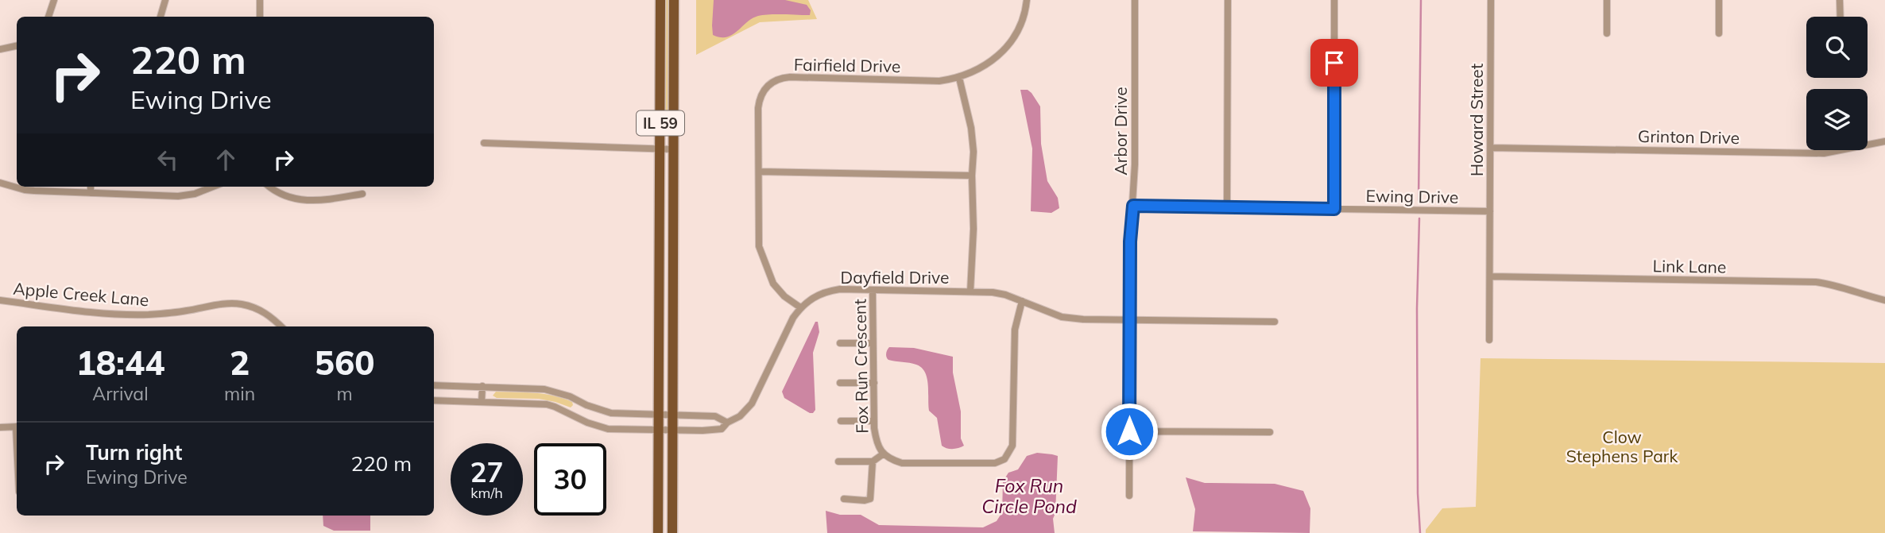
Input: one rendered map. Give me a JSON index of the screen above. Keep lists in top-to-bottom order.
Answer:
{
  "streets": {
    "main road": ["IL 59"],
    "street": [
      "Fairfield Drive",
      "Howard Street",
      "Arbor Drive",
      "Grinton Drive",
      "Ewing Drive",
      "Link Lane",
      "Dayfield Drive",
      "Apple Creek Lane",
      "Fox Run Crescent"
    ]
  },
  "crossings": [
    ["Fairfield Drive", "Dayfield Drive"],
    ["Howard Street", "Grinton Drive"],
    ["Howard Street", "Ewing Drive"],
    ["Howard Street", "Link Lane"],
    ["IL 59", "Dayfield Drive"],
    ["Arbor Drive", "Ewing Drive"],
    ["Arbor Drive", "Dayfield Drive"],
    ["Dayfield Drive", "Fox Run Crescent"]
  ],
  "water": ["Fox Run Circle Pond"],
  "parks": ["Clow Stephens Park"],
  "page": {
    "turn": ["220 m", "Ewing Drive"],
    "eta": [
      "18:44",
      "Arrival",
      "2",
      "min",
      "560",
      "m"
    ],
    "list": [
      {
        "name": "Turn right",
        "note": "Ewing Drive",
        "value": "220 m"
      }
    ],
    "speed": "27 km/h",
    "limit": "30"
  }
}
